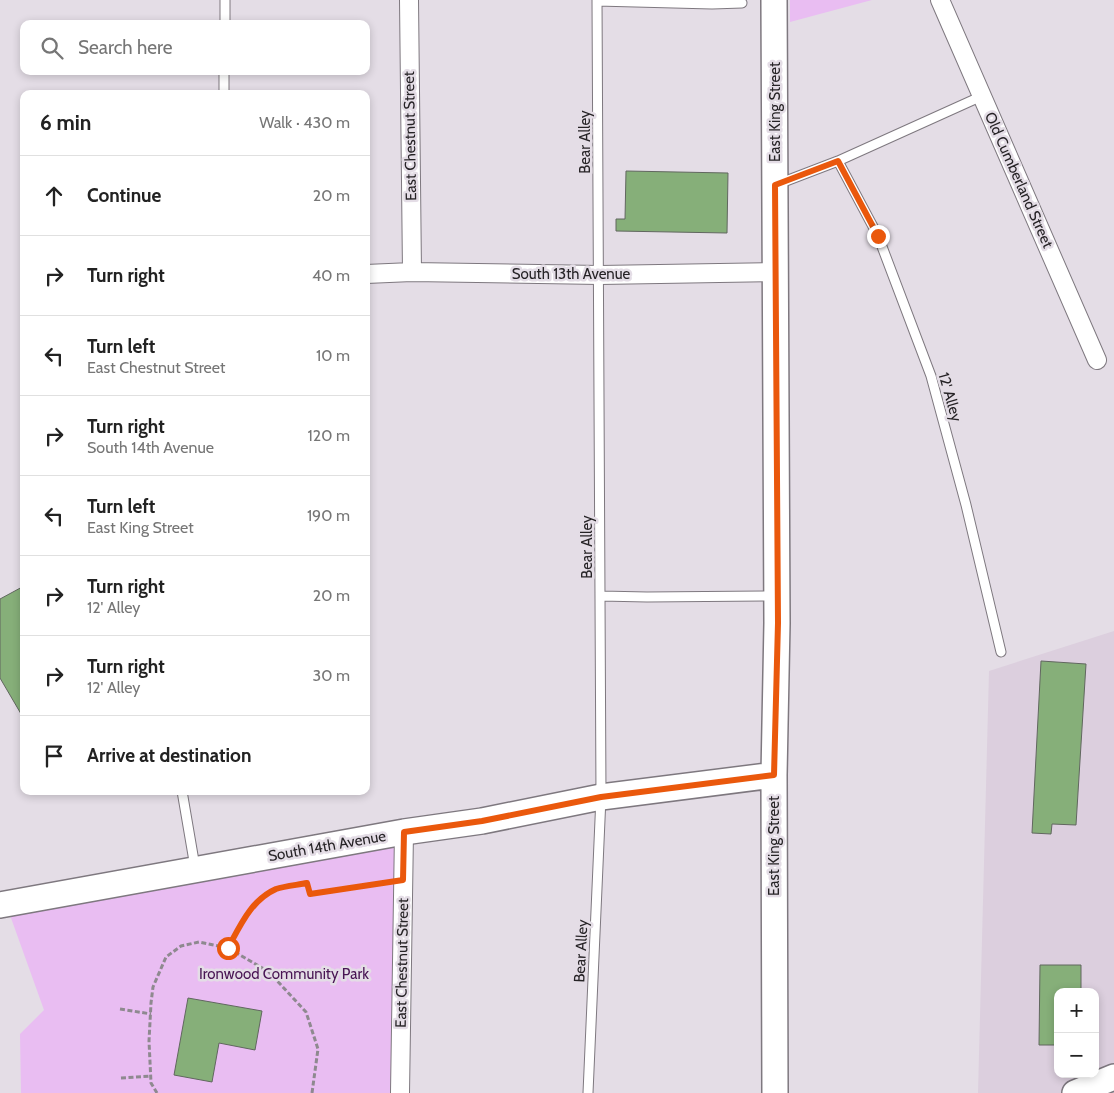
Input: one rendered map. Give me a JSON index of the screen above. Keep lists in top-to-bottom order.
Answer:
{
  "streets": {
    "street": [
      "East King Street",
      "East Chestnut Street",
      "Old Cumberland Street",
      "South 13th Avenue",
      "South 14th Avenue"
    ],
    "lane": ["Bear Alley", "12' Alley"]
  },
  "crossings": [
    ["East King Street", "South 13th Avenue"],
    ["East King Street", "South 14th Avenue"],
    ["East Chestnut Street", "South 13th Avenue"],
    ["East Chestnut Street", "South 14th Avenue"],
    ["Bear Alley", "South 13th Avenue"],
    ["Bear Alley", "South 14th Avenue"]
  ],
  "parks": ["Ironwood Community Park"],
  "page": {
    "search": "Search here",
    "heading": ["6 min", "Walk · 430 m"],
    "list": [
      ["Continue", "20 m"],
      ["Turn right", "40 m"],
      ["Turn left", "East Chestnut Street", "10 m"],
      ["Turn right", "South 14th Avenue", "120 m"],
      ["Turn left", "East King Street", "190 m"],
      ["Turn right", "12' Alley", "20 m"],
      ["Turn right", "12' Alley", "30 m"],
      "Arrive at destination"
    ],
    "map_buttons": ["+", "−"]
  }
}
